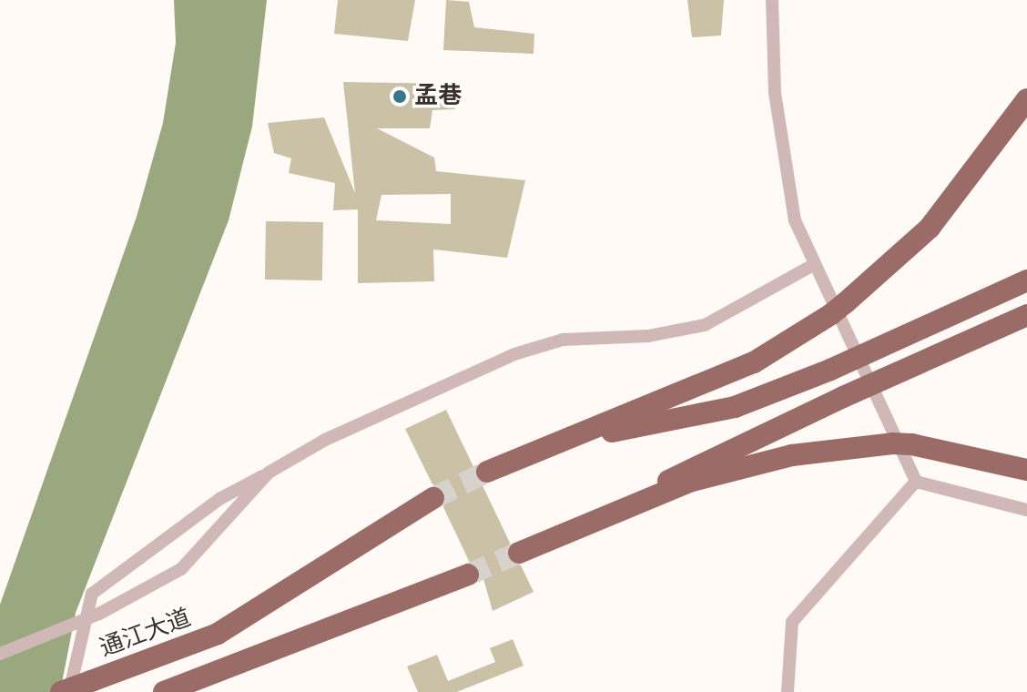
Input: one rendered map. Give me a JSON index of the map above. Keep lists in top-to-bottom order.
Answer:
{
  "streets": {
    "highway": ["通江大道"]
  },
  "places": ["孟巷"]
}
